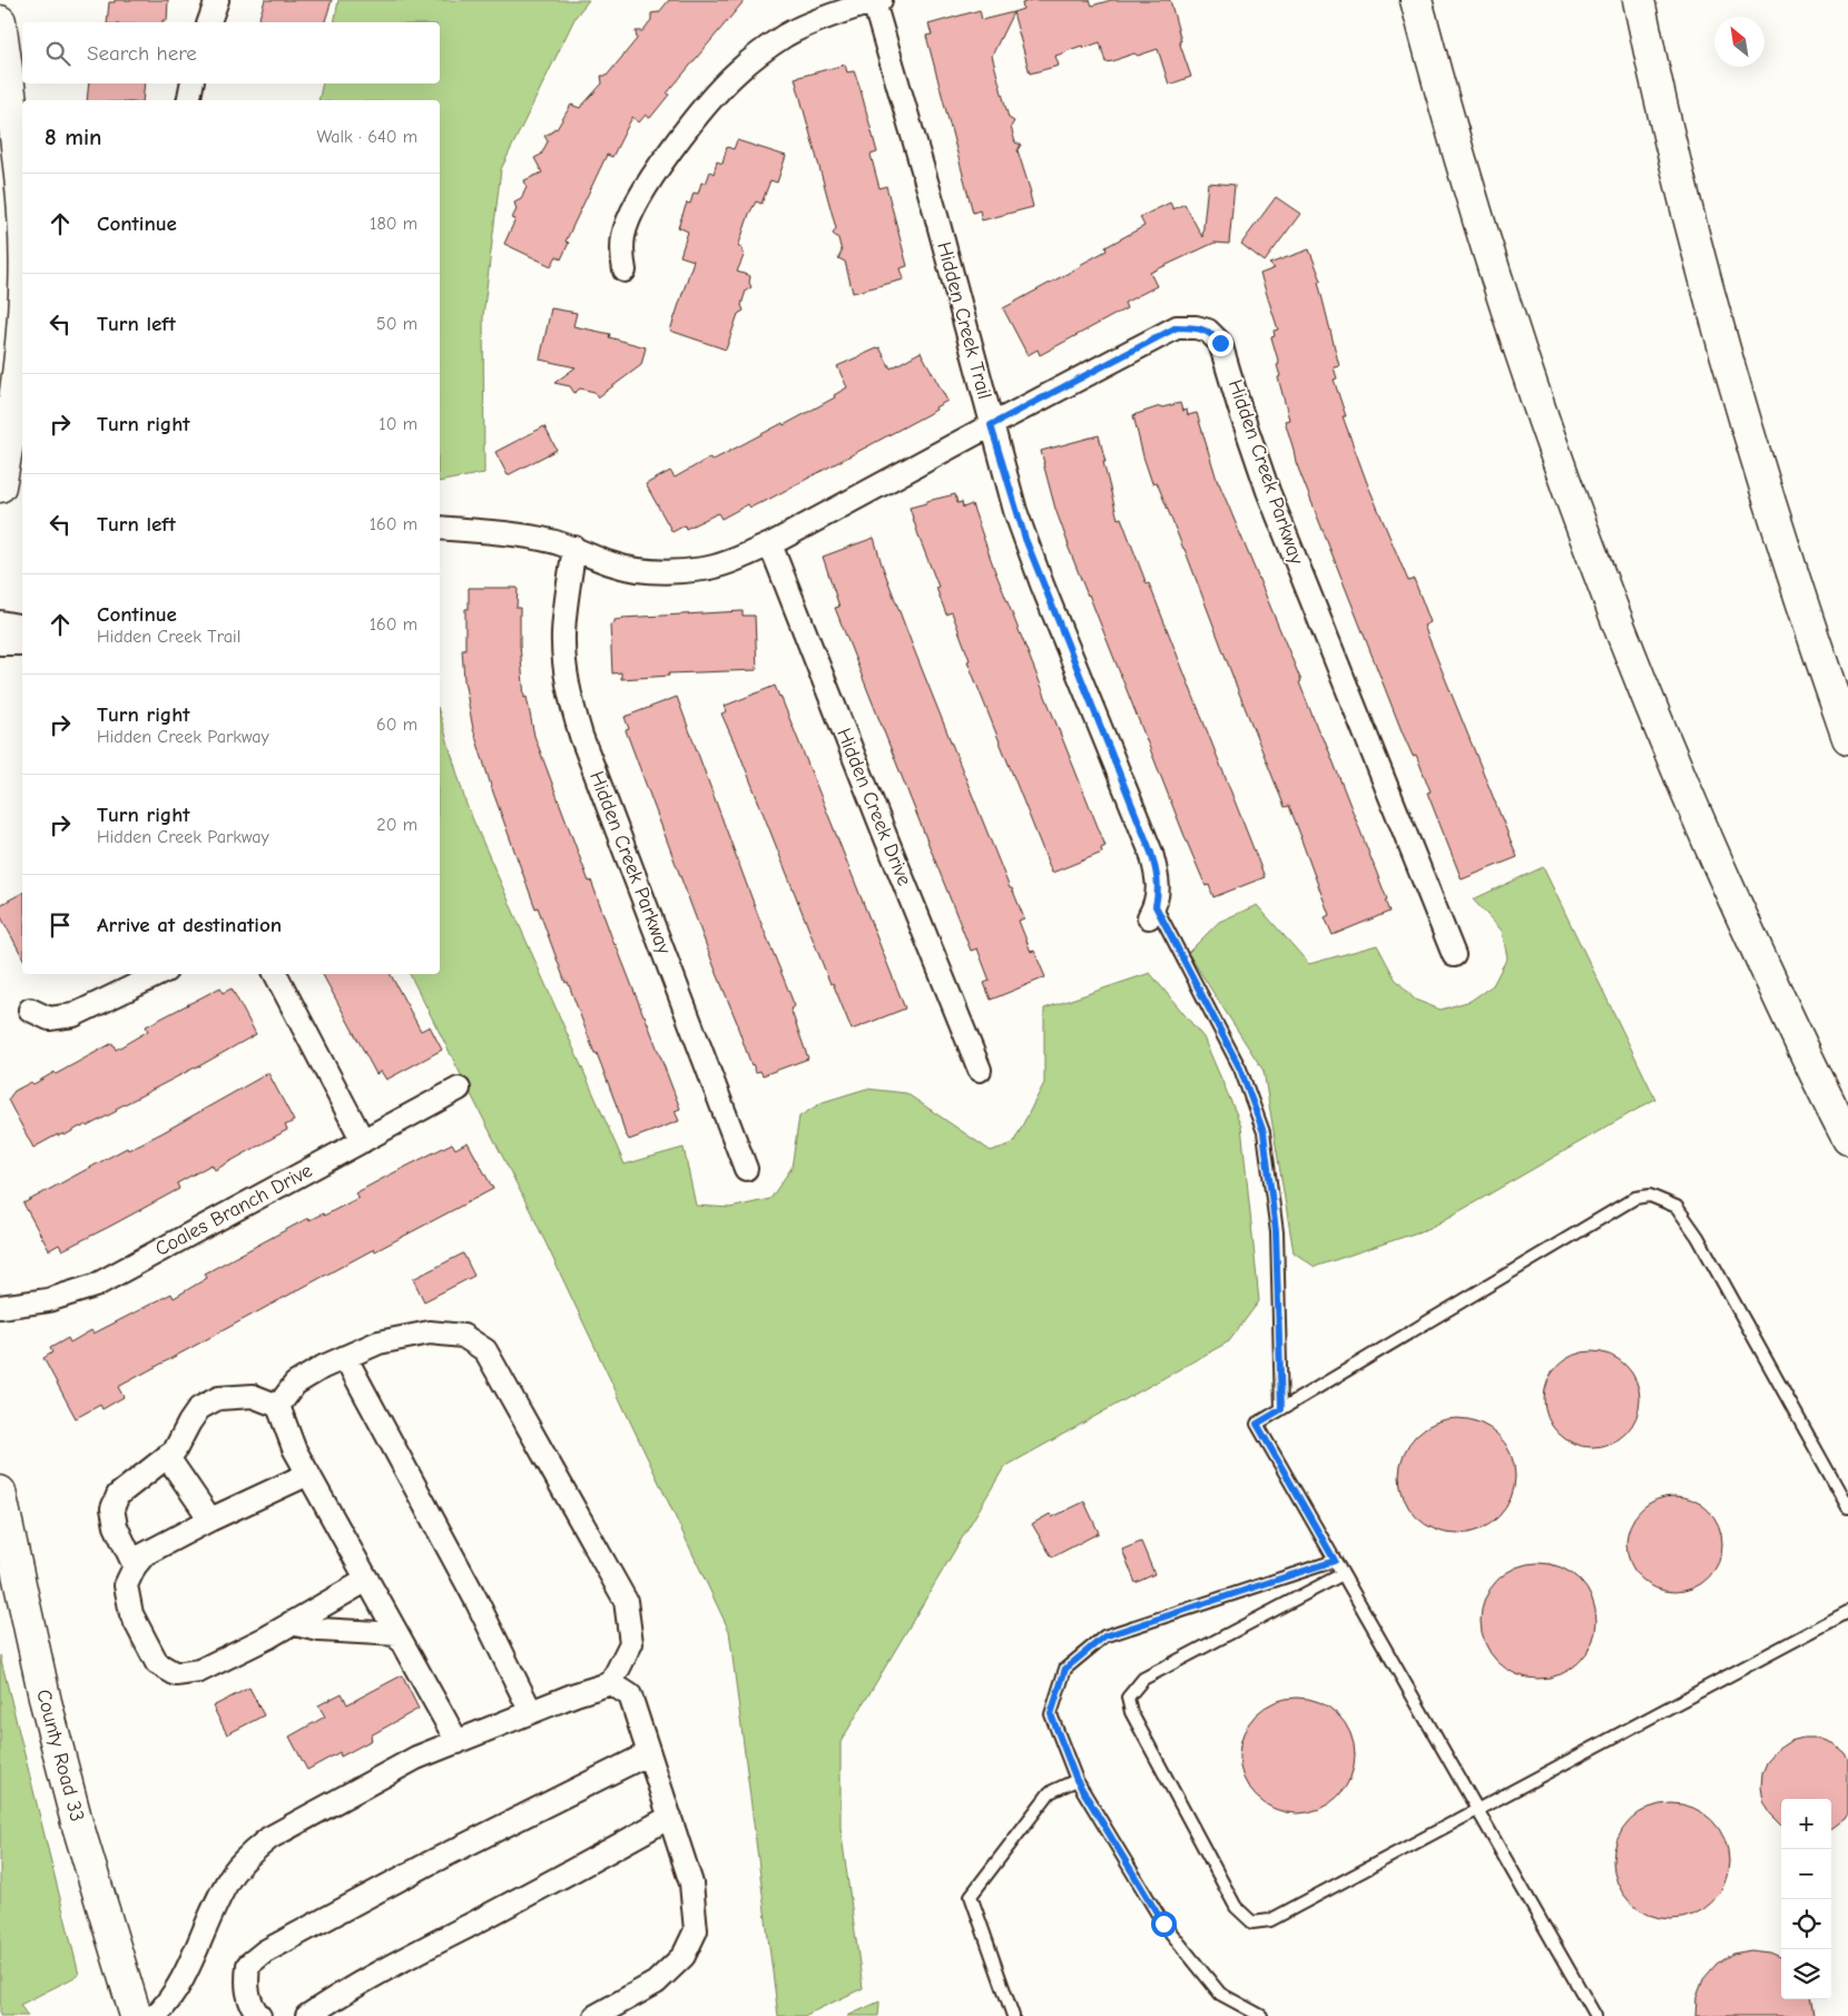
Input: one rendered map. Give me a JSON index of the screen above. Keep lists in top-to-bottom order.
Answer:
{
  "streets": {
    "main road": ["County Road 33"],
    "street": [
      "Hidden Creek Trail",
      "Hidden Creek Parkway",
      "Hidden Creek Drive",
      "Coales Branch Drive"
    ]
  },
  "crossings": [
    ["Hidden Creek Trail", "Hidden Creek Parkway"],
    ["Hidden Creek Parkway", "Hidden Creek Drive"]
  ],
  "north": "top left",
  "page": {
    "search": "Search here",
    "heading": ["8 min", "Walk · 640 m"],
    "list": [
      ["Continue", "180 m"],
      ["Turn left", "50 m"],
      ["Turn right", "10 m"],
      ["Turn left", "160 m"],
      ["Continue", "Hidden Creek Trail", "160 m"],
      ["Turn right", "Hidden Creek Parkway", "60 m"],
      ["Turn right", "Hidden Creek Parkway", "20 m"],
      "Arrive at destination"
    ],
    "map_buttons": ["+", "−"]
  }
}
